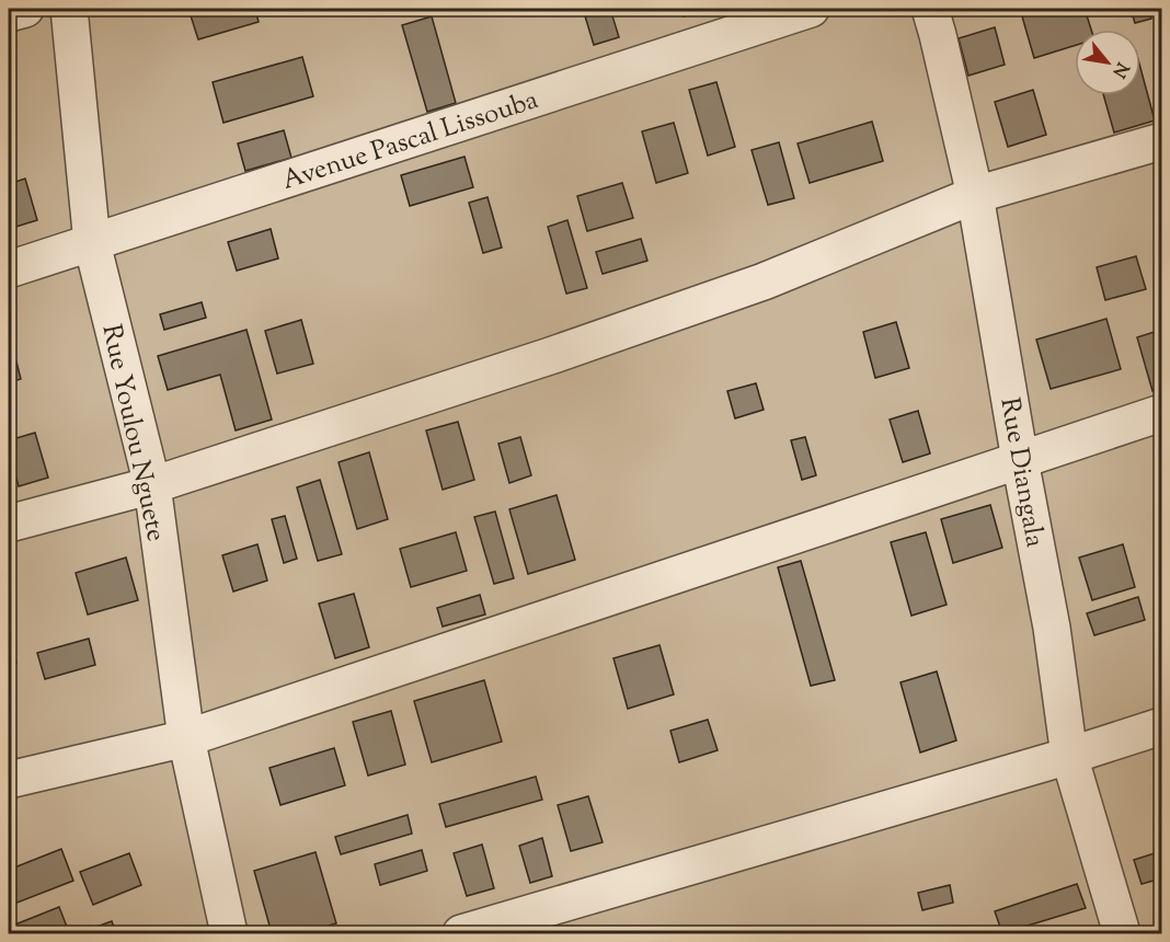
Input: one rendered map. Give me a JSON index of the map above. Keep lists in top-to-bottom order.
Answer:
{
  "streets": {
    "street": ["Avenue Pascal Lissouba", "Rue Youlou Nguete", "Rue Diangala"]
  },
  "crossings": [
    ["Avenue Pascal Lissouba", "Rue Youlou Nguete"]
  ],
  "north": "bottom right"
}
